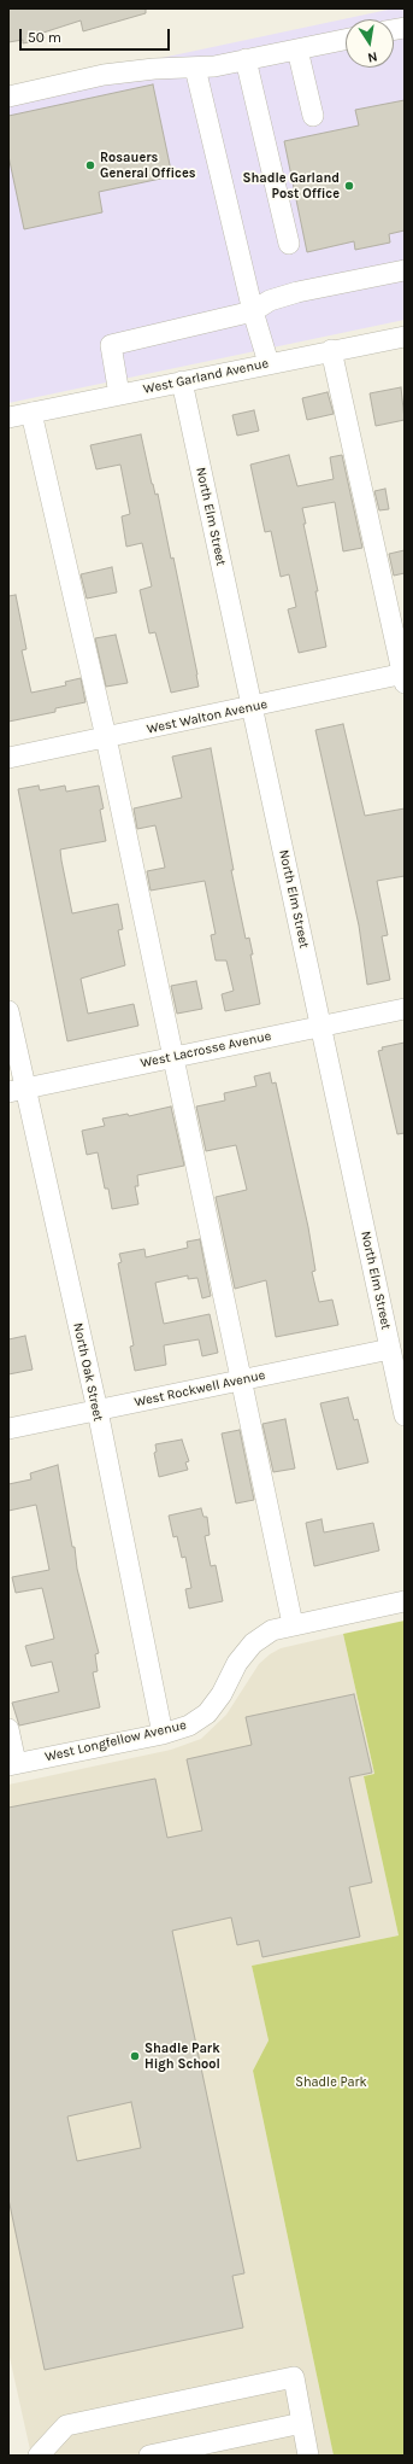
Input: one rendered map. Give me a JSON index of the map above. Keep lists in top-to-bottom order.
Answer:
{
  "streets": {
    "street": [
      "West Garland Avenue",
      "North Elm Street",
      "West Walton Avenue",
      "West Lacrosse Avenue",
      "North Oak Street",
      "West Rockwell Avenue",
      "West Longfellow Avenue"
    ]
  },
  "crossings": [
    ["West Garland Avenue", "North Elm Street"],
    ["North Elm Street", "West Walton Avenue"],
    ["North Elm Street", "West Lacrosse Avenue"],
    ["North Elm Street", "West Rockwell Avenue"],
    ["West Lacrosse Avenue", "North Oak Street"],
    ["North Oak Street", "West Rockwell Avenue"],
    ["North Oak Street", "West Longfellow Avenue"]
  ],
  "parks": ["Shadle Park"],
  "places": ["Rosauers General Offices", "Shadle Garland Post Office", "Shadle Park High School"],
  "scale_bar": "50 m",
  "north": "bottom"
}
